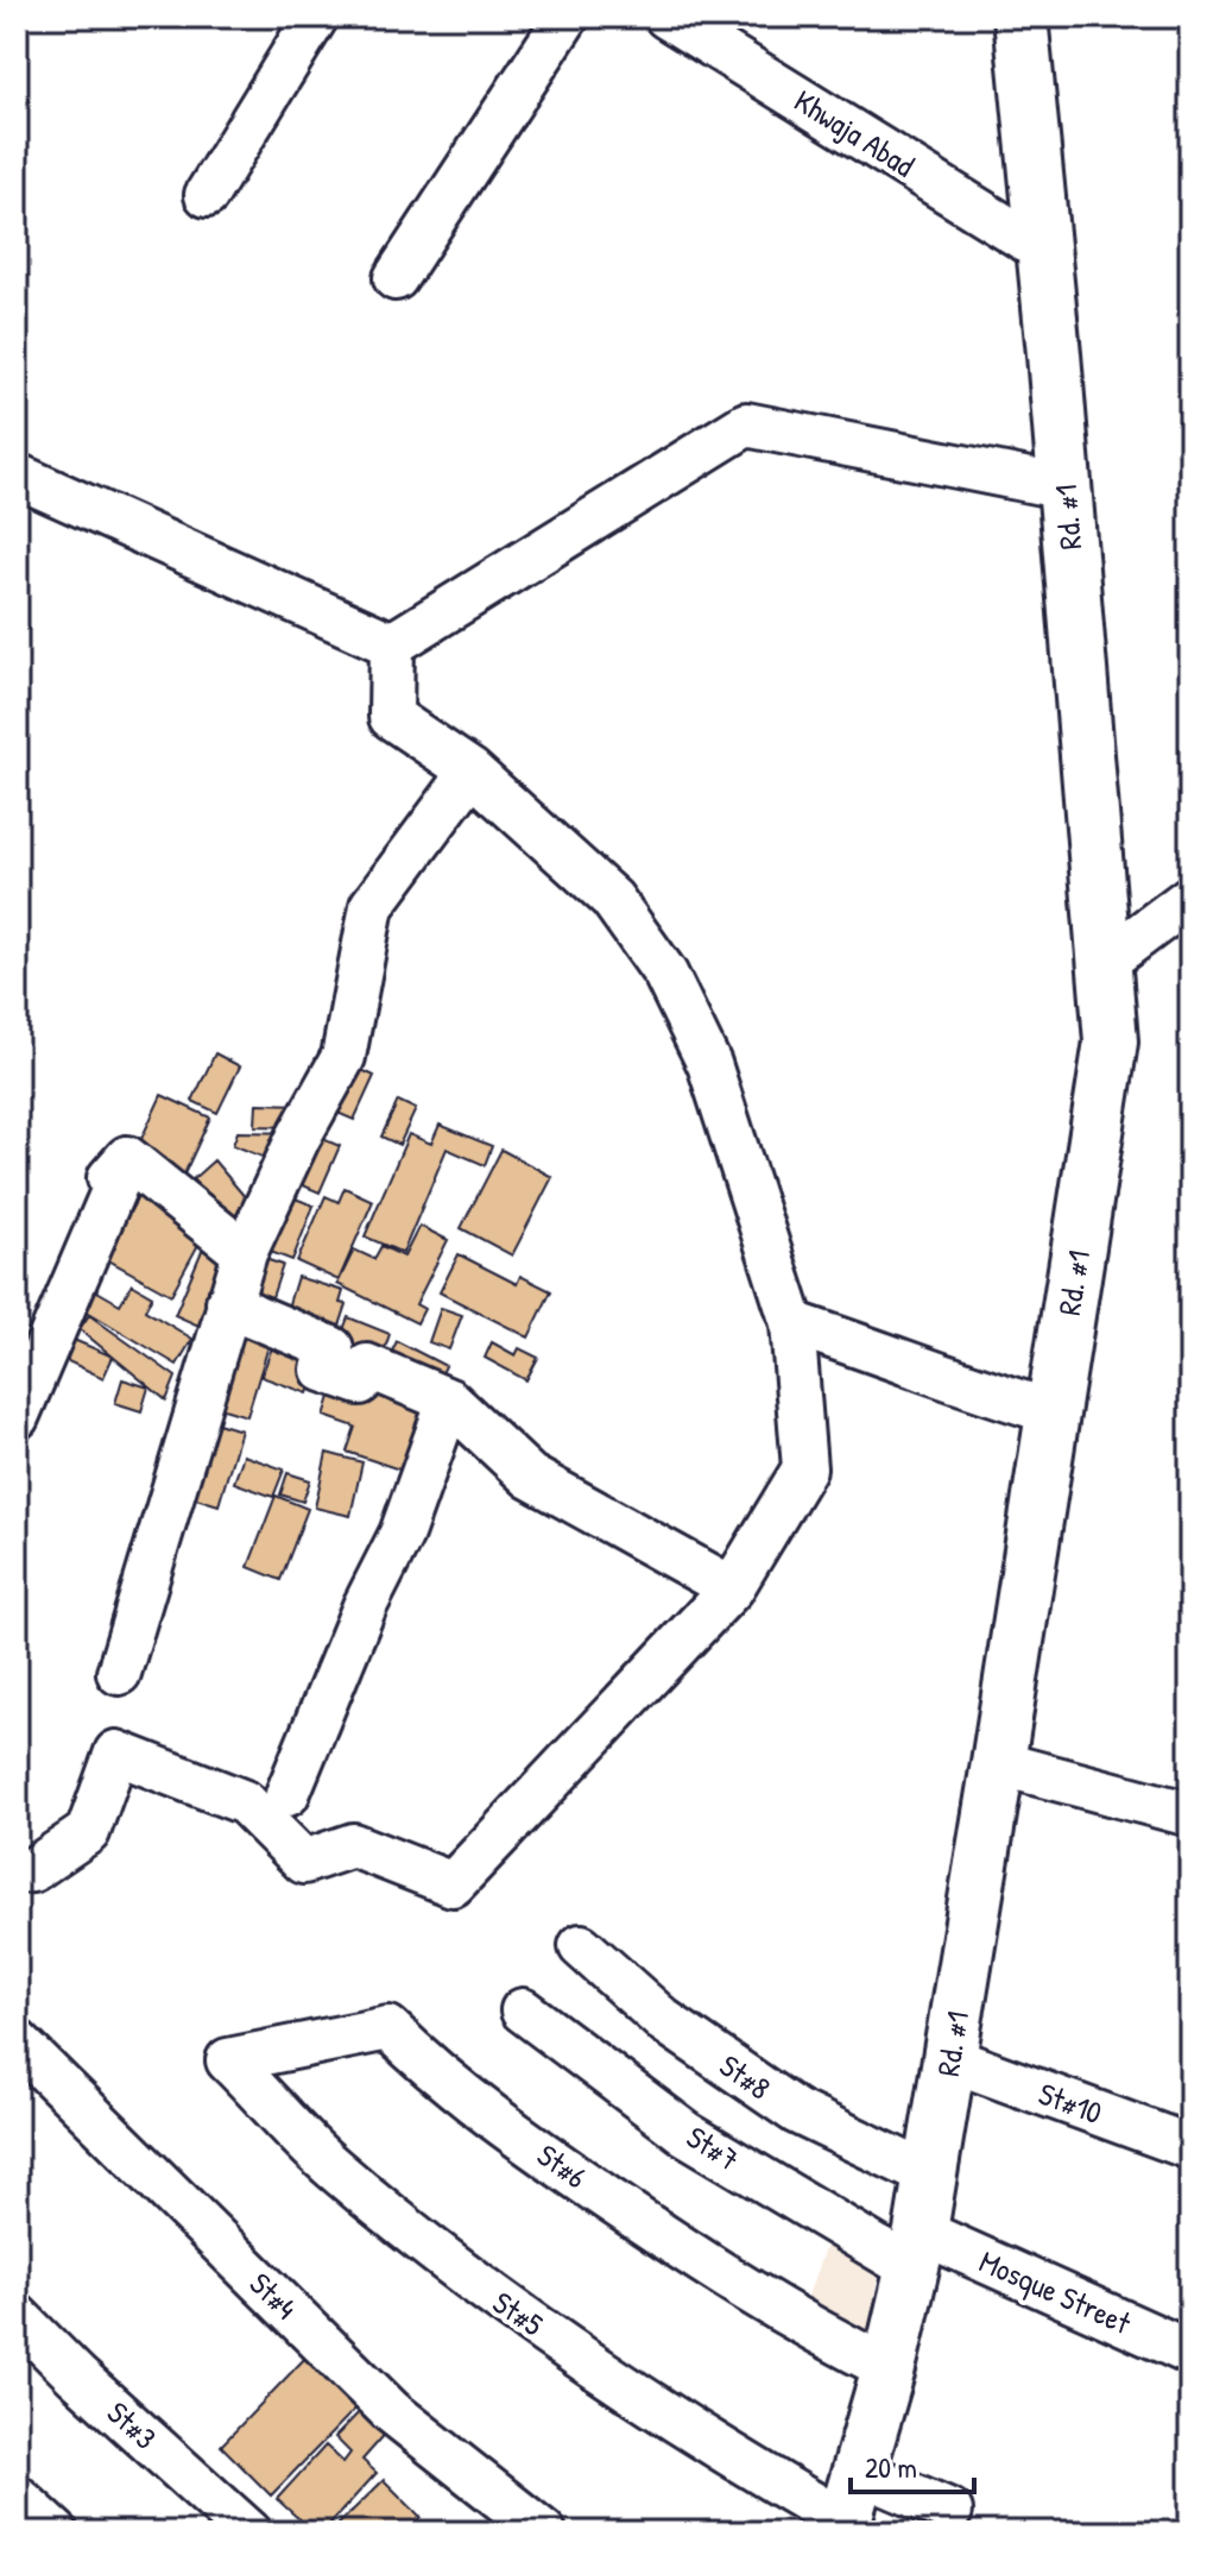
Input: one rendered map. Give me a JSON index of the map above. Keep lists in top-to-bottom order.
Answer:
{
  "streets": {
    "main road": ["Rd. #1"],
    "street": [
      "Khwaja Abad",
      "St#8",
      "St#10",
      "St#7",
      "St#6",
      "Mosque Street",
      "St#4",
      "St#5",
      "St#3"
    ]
  },
  "crossings": [
    ["Khwaja Abad", "Rd. #1"],
    ["Rd. #1", "St#8"],
    ["Rd. #1", "St#10"],
    ["Rd. #1", "St#7"],
    ["Rd. #1", "St#6"],
    ["Rd. #1", "Mosque Street"],
    ["Rd. #1", "St#5"],
    ["St#7", "Mosque Street"],
    ["St#6", "St#5"]
  ],
  "scale_bar": "20 m"
}
